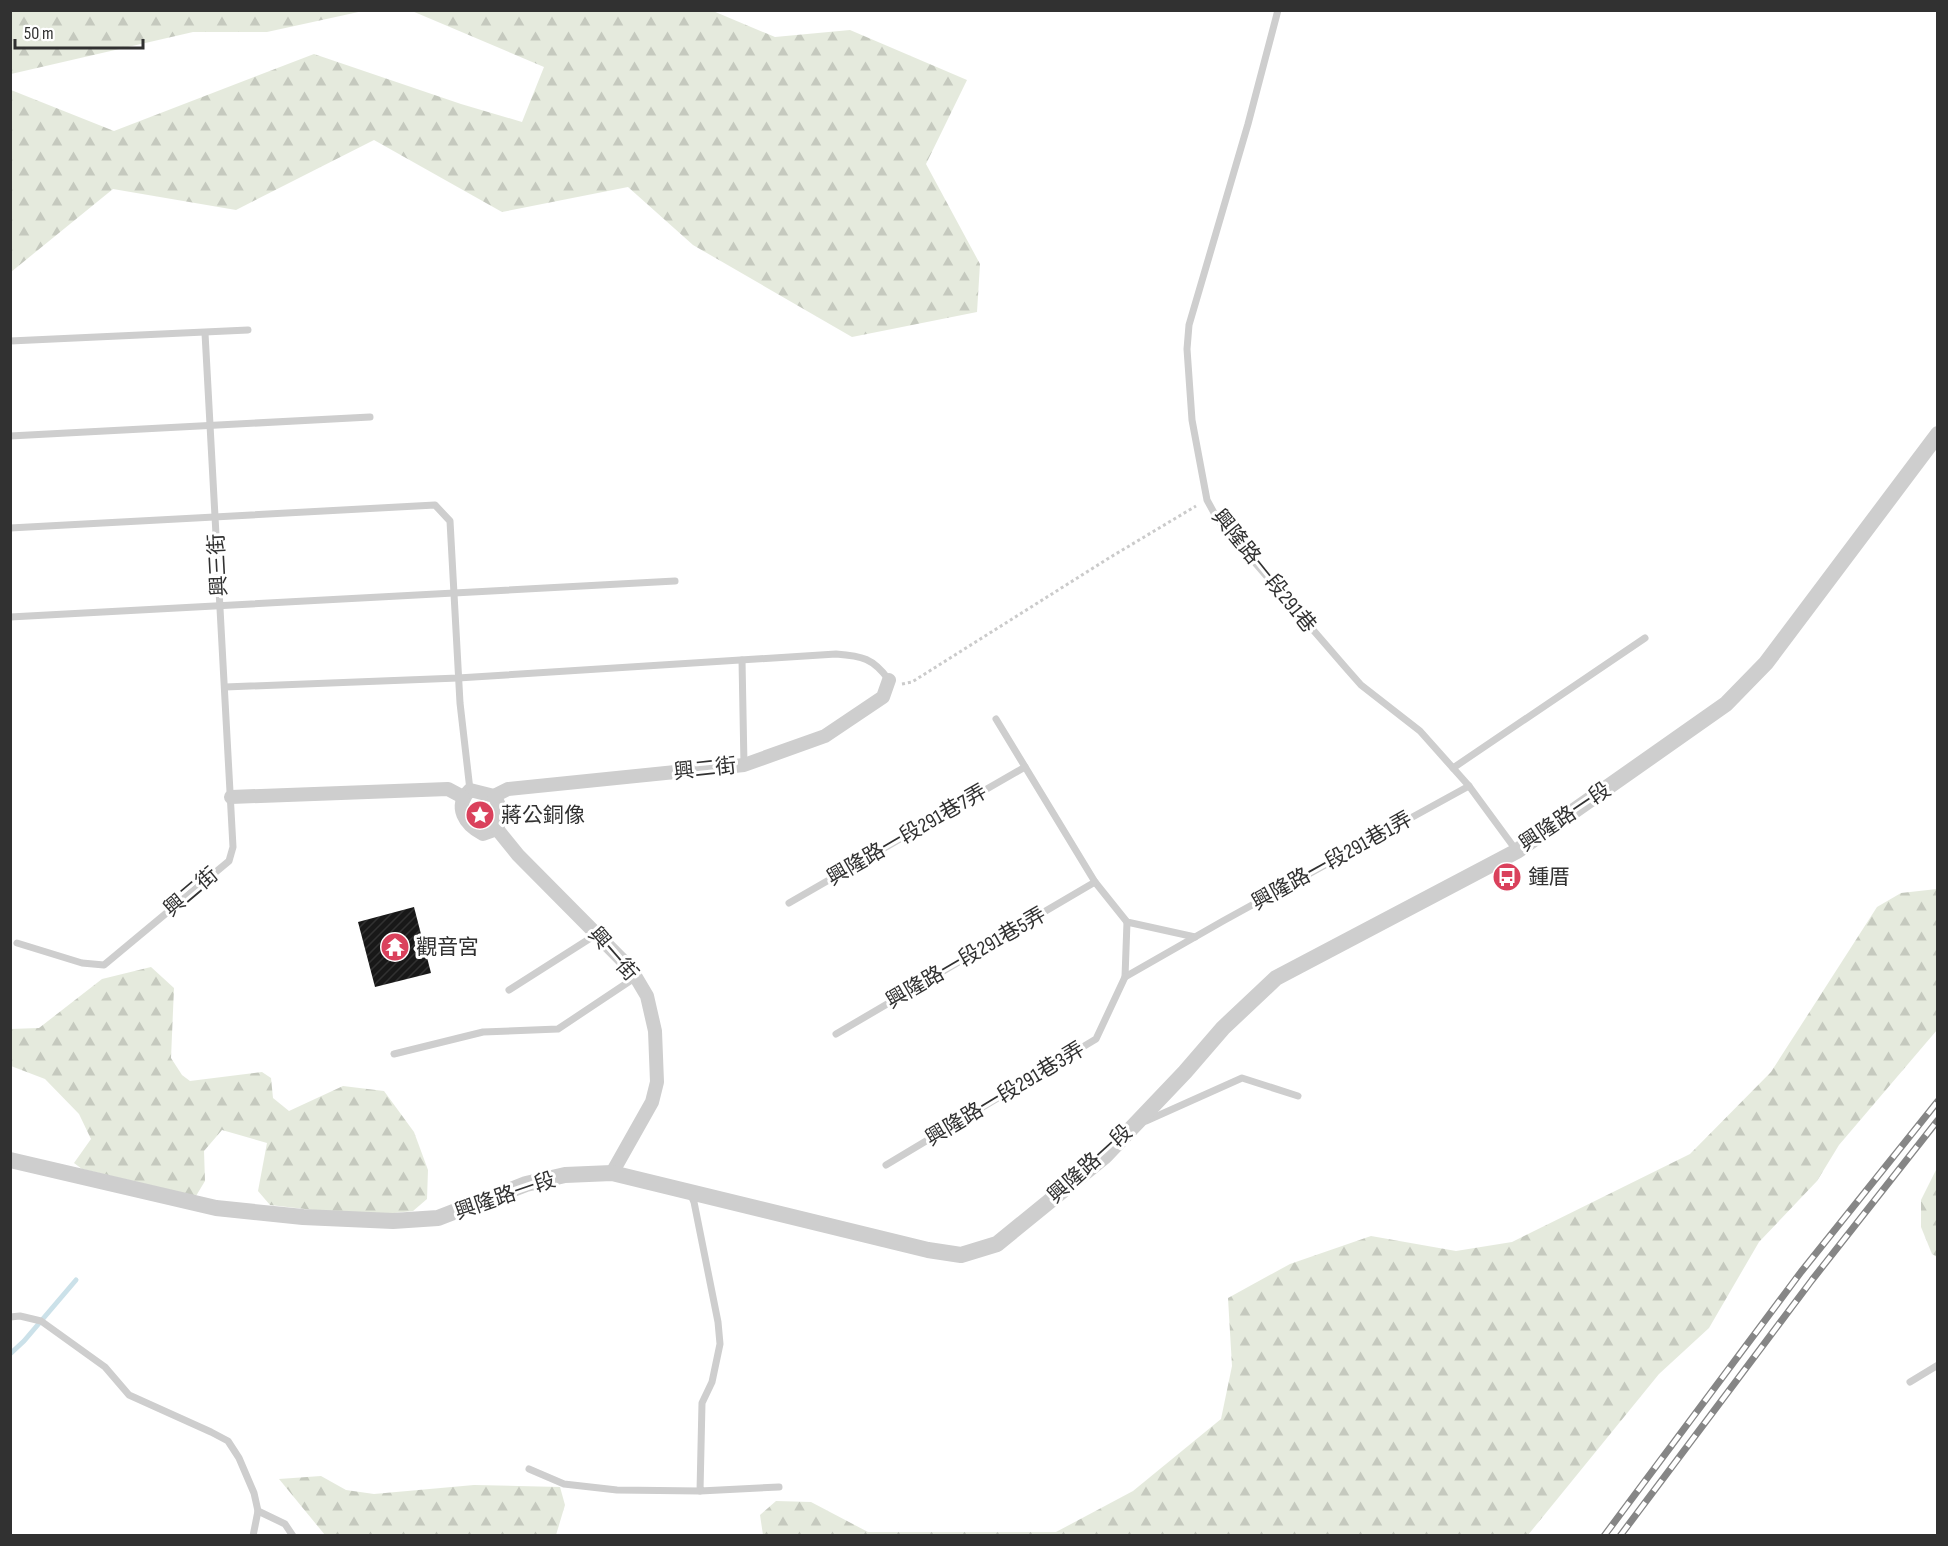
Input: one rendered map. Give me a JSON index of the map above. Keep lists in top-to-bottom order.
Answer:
{
  "streets": {
    "street": ["興二街", "興隆路一段", "興一街"],
    "lane": [
      "興三街",
      "興隆路一段291巷",
      "興隆路一段291巷7弄",
      "興隆路一段291巷1弄",
      "興隆路一段291巷5弄",
      "興隆路一段291巷3弄"
    ]
  },
  "crossings": [
    ["興三街", "興二街"],
    ["興隆路一段291巷", "興隆路一段"],
    ["興隆路一段291巷", "興隆路一段291巷1弄"],
    ["興二街", "興一街"],
    ["興隆路一段", "興一街"],
    ["興隆路一段291巷1弄", "興隆路一段291巷3弄"]
  ],
  "places": {
    "place": ["蔣公銅像"],
    "bus stop": ["鍾厝"],
    "temple": ["觀音宮"]
  },
  "scale_bar": "50 m"
}
